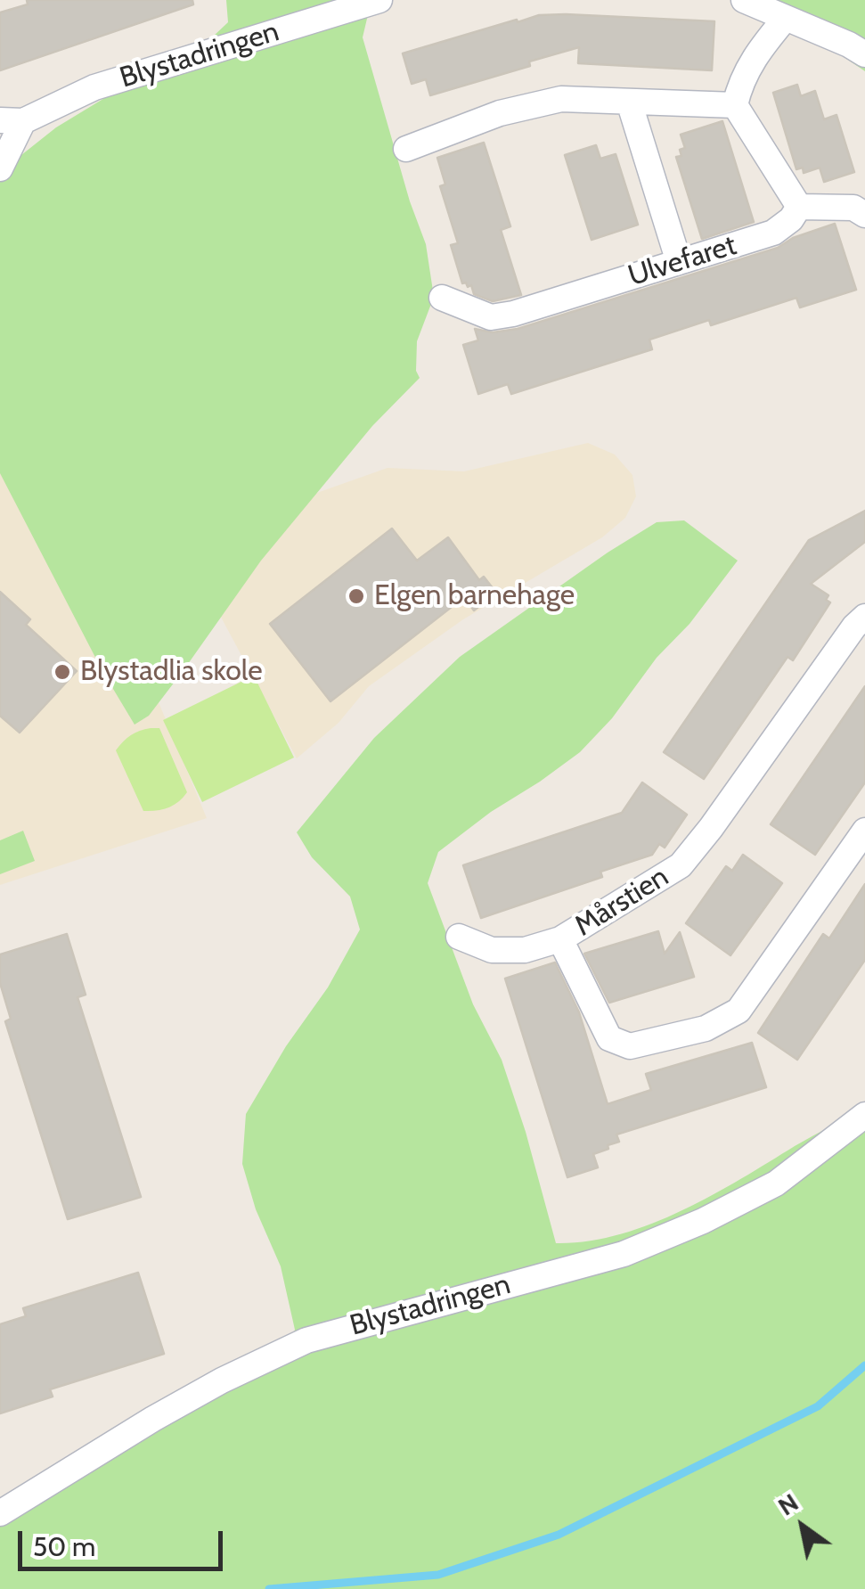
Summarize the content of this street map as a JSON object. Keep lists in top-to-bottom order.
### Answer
{
  "streets": {
    "street": ["Blystadringen", "Ulvefaret", "Mårstien"]
  },
  "places": ["Elgen barnehage", "Blystadlia skole"],
  "scale_bar": "50 m",
  "north": "top left"
}
